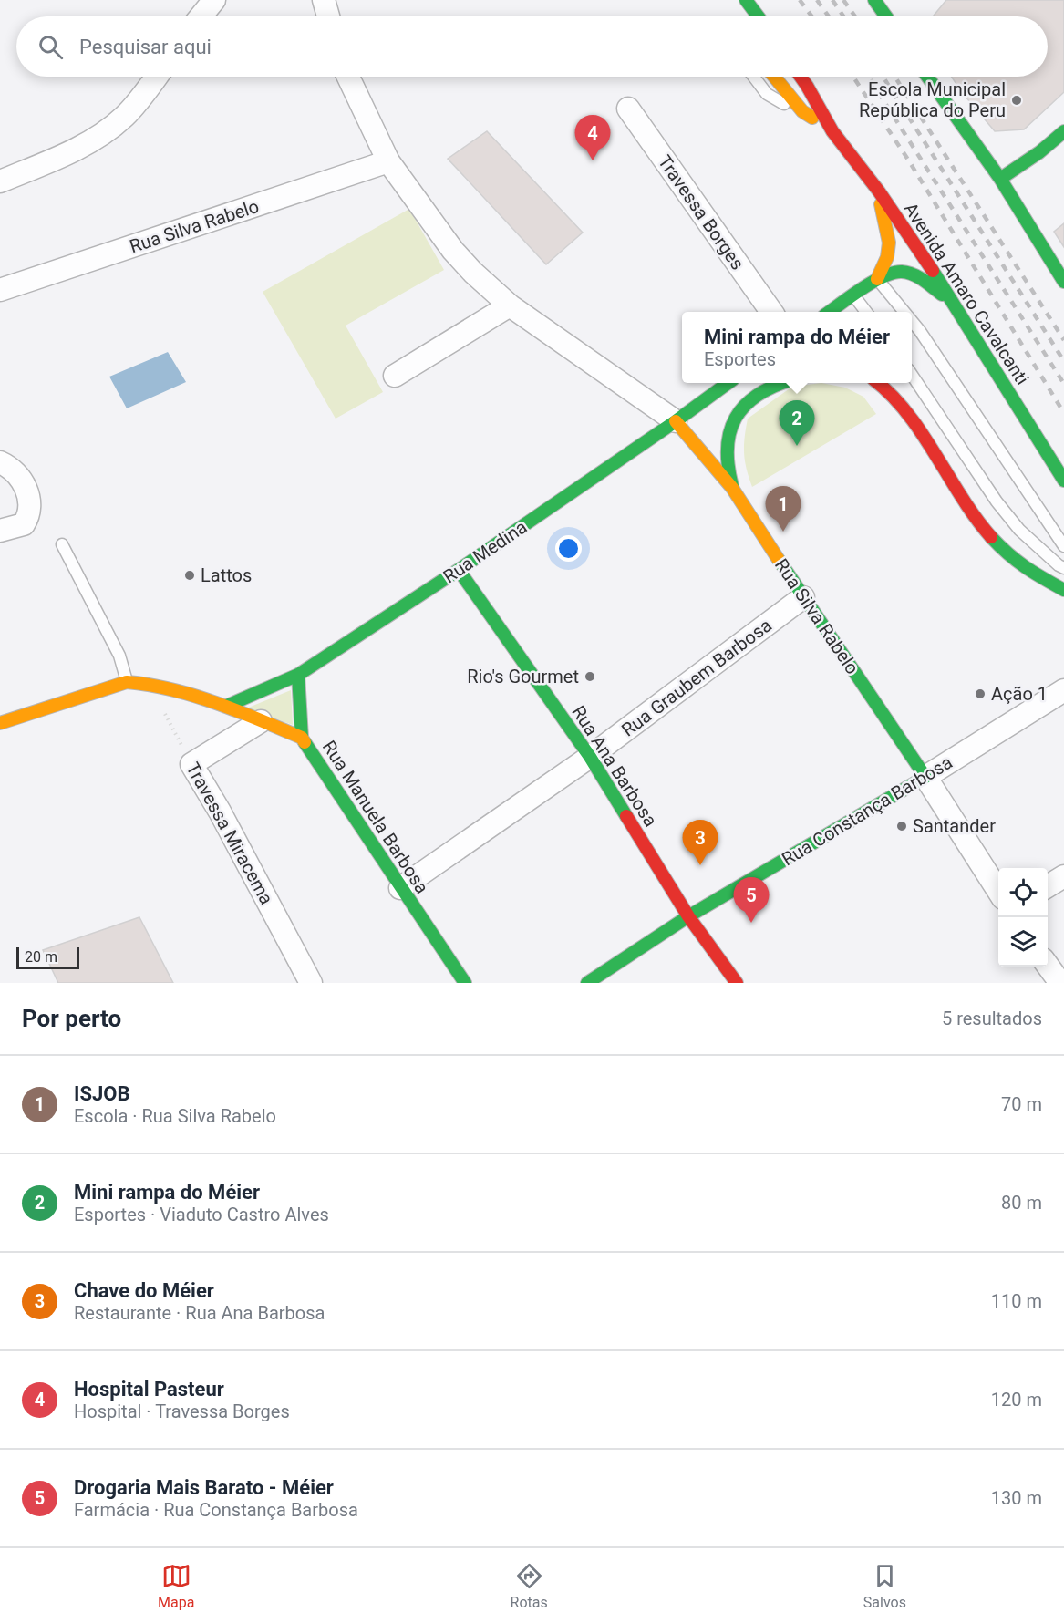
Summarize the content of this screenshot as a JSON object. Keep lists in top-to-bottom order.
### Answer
{
  "streets": {
    "street": [
      "Travessa Borges",
      "Rua Silva Rabelo",
      "Avenida Amaro Cavalcanti",
      "Rua Medina",
      "Rua Graubem Barbosa",
      "Rua Ana Barbosa",
      "Rua Constança Barbosa",
      "Rua Manuela Barbosa",
      "Travessa Miracema"
    ]
  },
  "crossings": [
    ["Rua Silva Rabelo", "Rua Medina"],
    ["Rua Silva Rabelo", "Rua Graubem Barbosa"],
    ["Rua Silva Rabelo", "Rua Constança Barbosa"],
    ["Rua Medina", "Rua Ana Barbosa"],
    ["Rua Medina", "Rua Manuela Barbosa"],
    ["Rua Graubem Barbosa", "Rua Ana Barbosa"],
    ["Rua Graubem Barbosa", "Rua Manuela Barbosa"],
    ["Rua Ana Barbosa", "Rua Constança Barbosa"],
    ["Rua Manuela Barbosa", "Travessa Miracema"]
  ],
  "places": [
    "Escola Municipal República do Peru",
    "Lattos",
    "Rio's Gourmet",
    "Ação 1",
    "Santander"
  ],
  "scale_bar": "20 m",
  "page": {
    "search": "Pesquisar aqui",
    "pins": [
      "4",
      "2",
      "1",
      "3",
      "5"
    ],
    "popup": ["Mini rampa do Méier", "Esportes"],
    "scale": "20 m",
    "heading": ["Por perto", "5 resultados"],
    "list": [
      {
        "mark": "1",
        "name": "ISJOB",
        "note": "Escola · Rua Silva Rabelo",
        "value": "70 m"
      },
      {
        "mark": "2",
        "name": "Mini rampa do Méier",
        "note": "Esportes · Viaduto Castro Alves",
        "value": "80 m"
      },
      {
        "mark": "3",
        "name": "Chave do Méier",
        "note": "Restaurante · Rua Ana Barbosa",
        "value": "110 m"
      },
      {
        "mark": "4",
        "name": "Hospital Pasteur",
        "note": "Hospital · Travessa Borges",
        "value": "120 m"
      },
      {
        "mark": "5",
        "name": "Drogaria Mais Barato - Méier",
        "note": "Farmácia · Rua Constança Barbosa",
        "value": "130 m"
      }
    ],
    "nav": ["Mapa", "Rotas", "Salvos"]
  }
}
